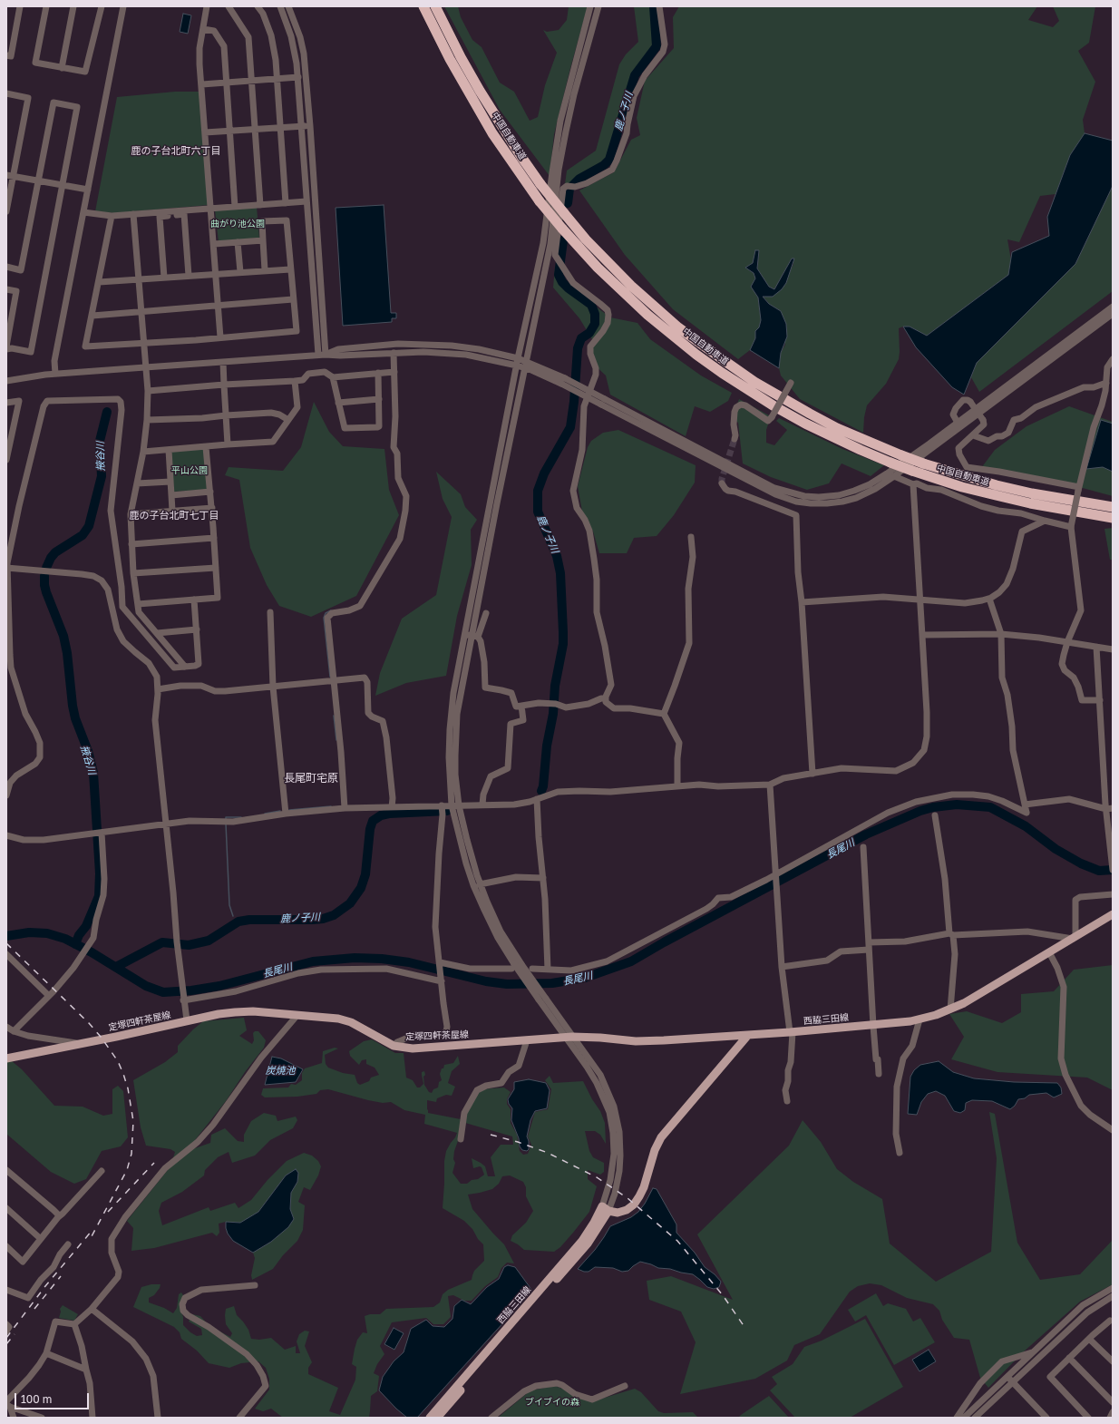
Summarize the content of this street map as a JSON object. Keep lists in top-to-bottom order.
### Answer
{
  "streets": {
    "highway": ["中国自動車道"],
    "main road": ["西脇三田線", "定塚四軒茶屋線"]
  },
  "crossings": [
    ["西脇三田線", "定塚四軒茶屋線"]
  ],
  "districts": ["鹿の子台北町六丁目", "鹿の子台北町七丁目", "長尾町宅原"],
  "water": [
    "鹿ノ子川",
    "掖谷川",
    "長尾川",
    "炭焼池"
  ],
  "parks": ["曲がり池公園", "平山公園", "ブイブイの森"],
  "scale_bar": "100 m"
}
